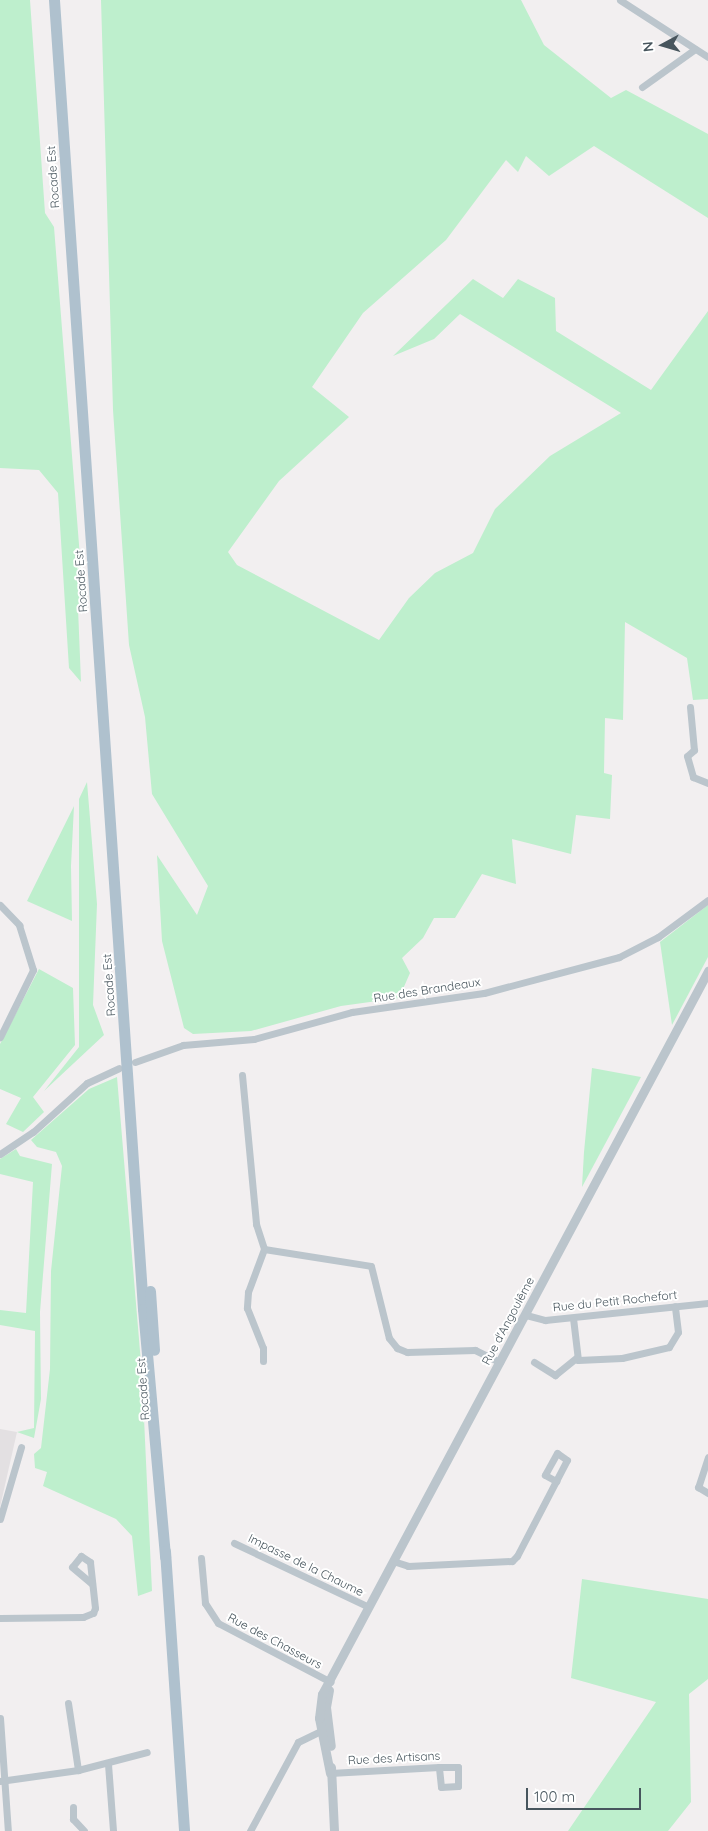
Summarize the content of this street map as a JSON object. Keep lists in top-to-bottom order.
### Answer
{
  "streets": {
    "main road": ["Rocade Est"],
    "street": [
      "Rue des Brandeaux",
      "Rue du Petit Rochefort",
      "Rue d'Angoulême",
      "Impasse de la Chaume",
      "Rue des Chasseurs",
      "Rue des Artisans"
    ]
  },
  "crossings": [
    ["Rue du Petit Rochefort", "Rue d'Angoulême"],
    ["Rue d'Angoulême", "Impasse de la Chaume"],
    ["Rue d'Angoulême", "Rue des Chasseurs"],
    ["Rue d'Angoulême", "Rue des Artisans"]
  ],
  "scale_bar": "100 m",
  "north": "left"
}
